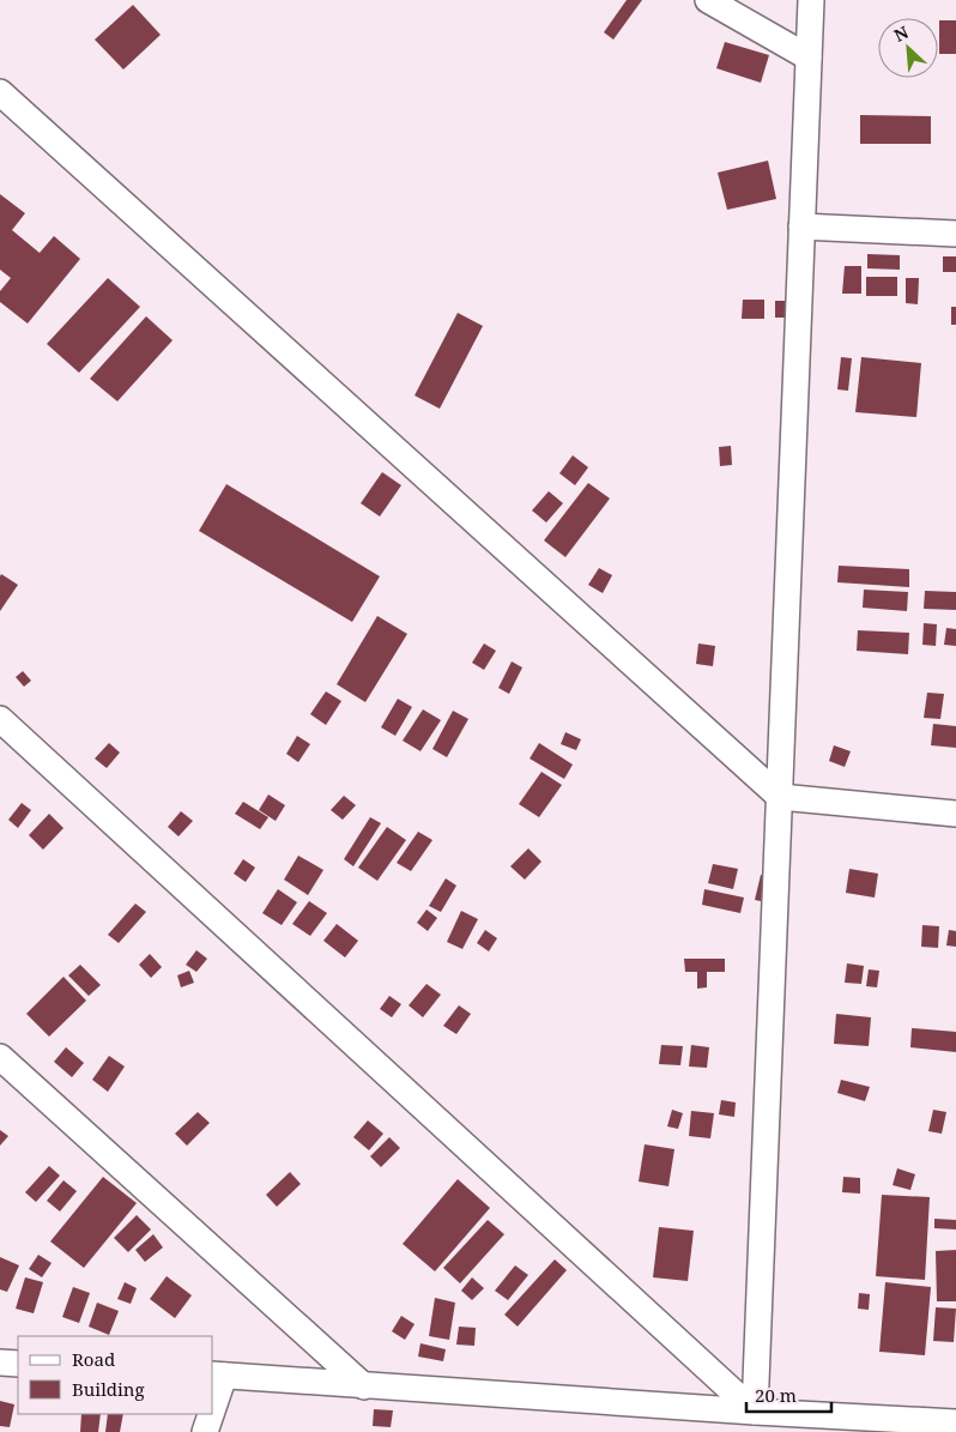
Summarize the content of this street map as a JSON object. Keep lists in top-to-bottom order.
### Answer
{
  "legend": ["Road", "Building"],
  "scale_bar": "20 m",
  "north": "top left"
}
